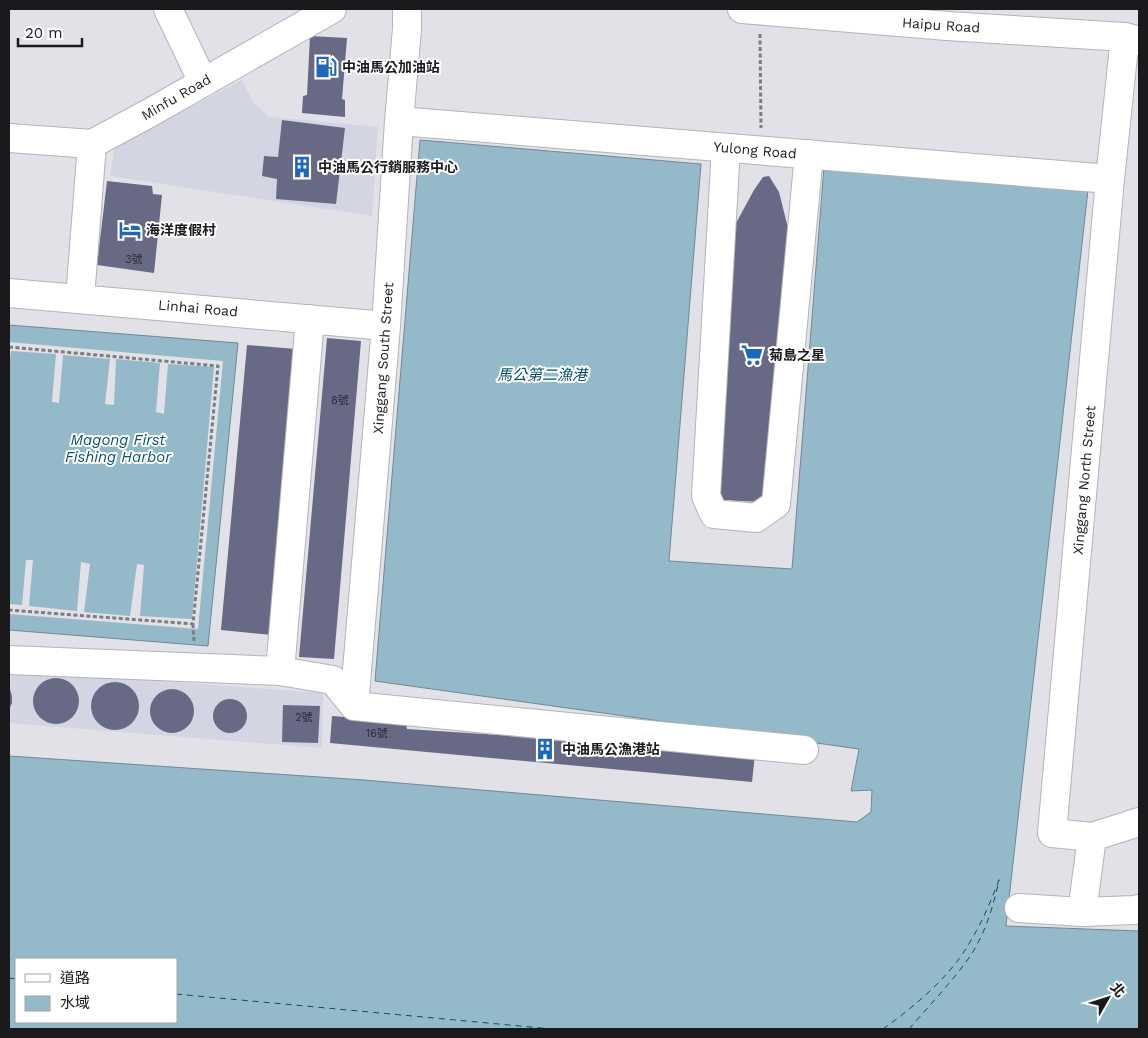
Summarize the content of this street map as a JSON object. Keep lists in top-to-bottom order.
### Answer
{
  "streets": {
    "street": [
      "Haipu Road",
      "Minfu Road",
      "Yulong Road",
      "Linhai Road",
      "Xinggang South Street",
      "Xinggang North Street"
    ]
  },
  "crossings": [
    ["Haipu Road", "Xinggang North Street"],
    ["Yulong Road", "Xinggang South Street"],
    ["Yulong Road", "Xinggang North Street"],
    ["Linhai Road", "Xinggang South Street"]
  ],
  "water": ["馬公第二漁港", "Magong First Fishing Harbor"],
  "places": {
    "fuel station": ["中油馬公加油站"],
    "building": ["中油馬公行銷服務中心", "中油馬公漁港站"],
    "hotel": ["海洋度假村"],
    "supermarket": ["菊島之星"]
  },
  "house_numbers": [
    "3號",
    "8號",
    "2號",
    "16號"
  ],
  "legend": ["道路", "水域"],
  "scale_bar": "20 m",
  "north": "top right"
}
